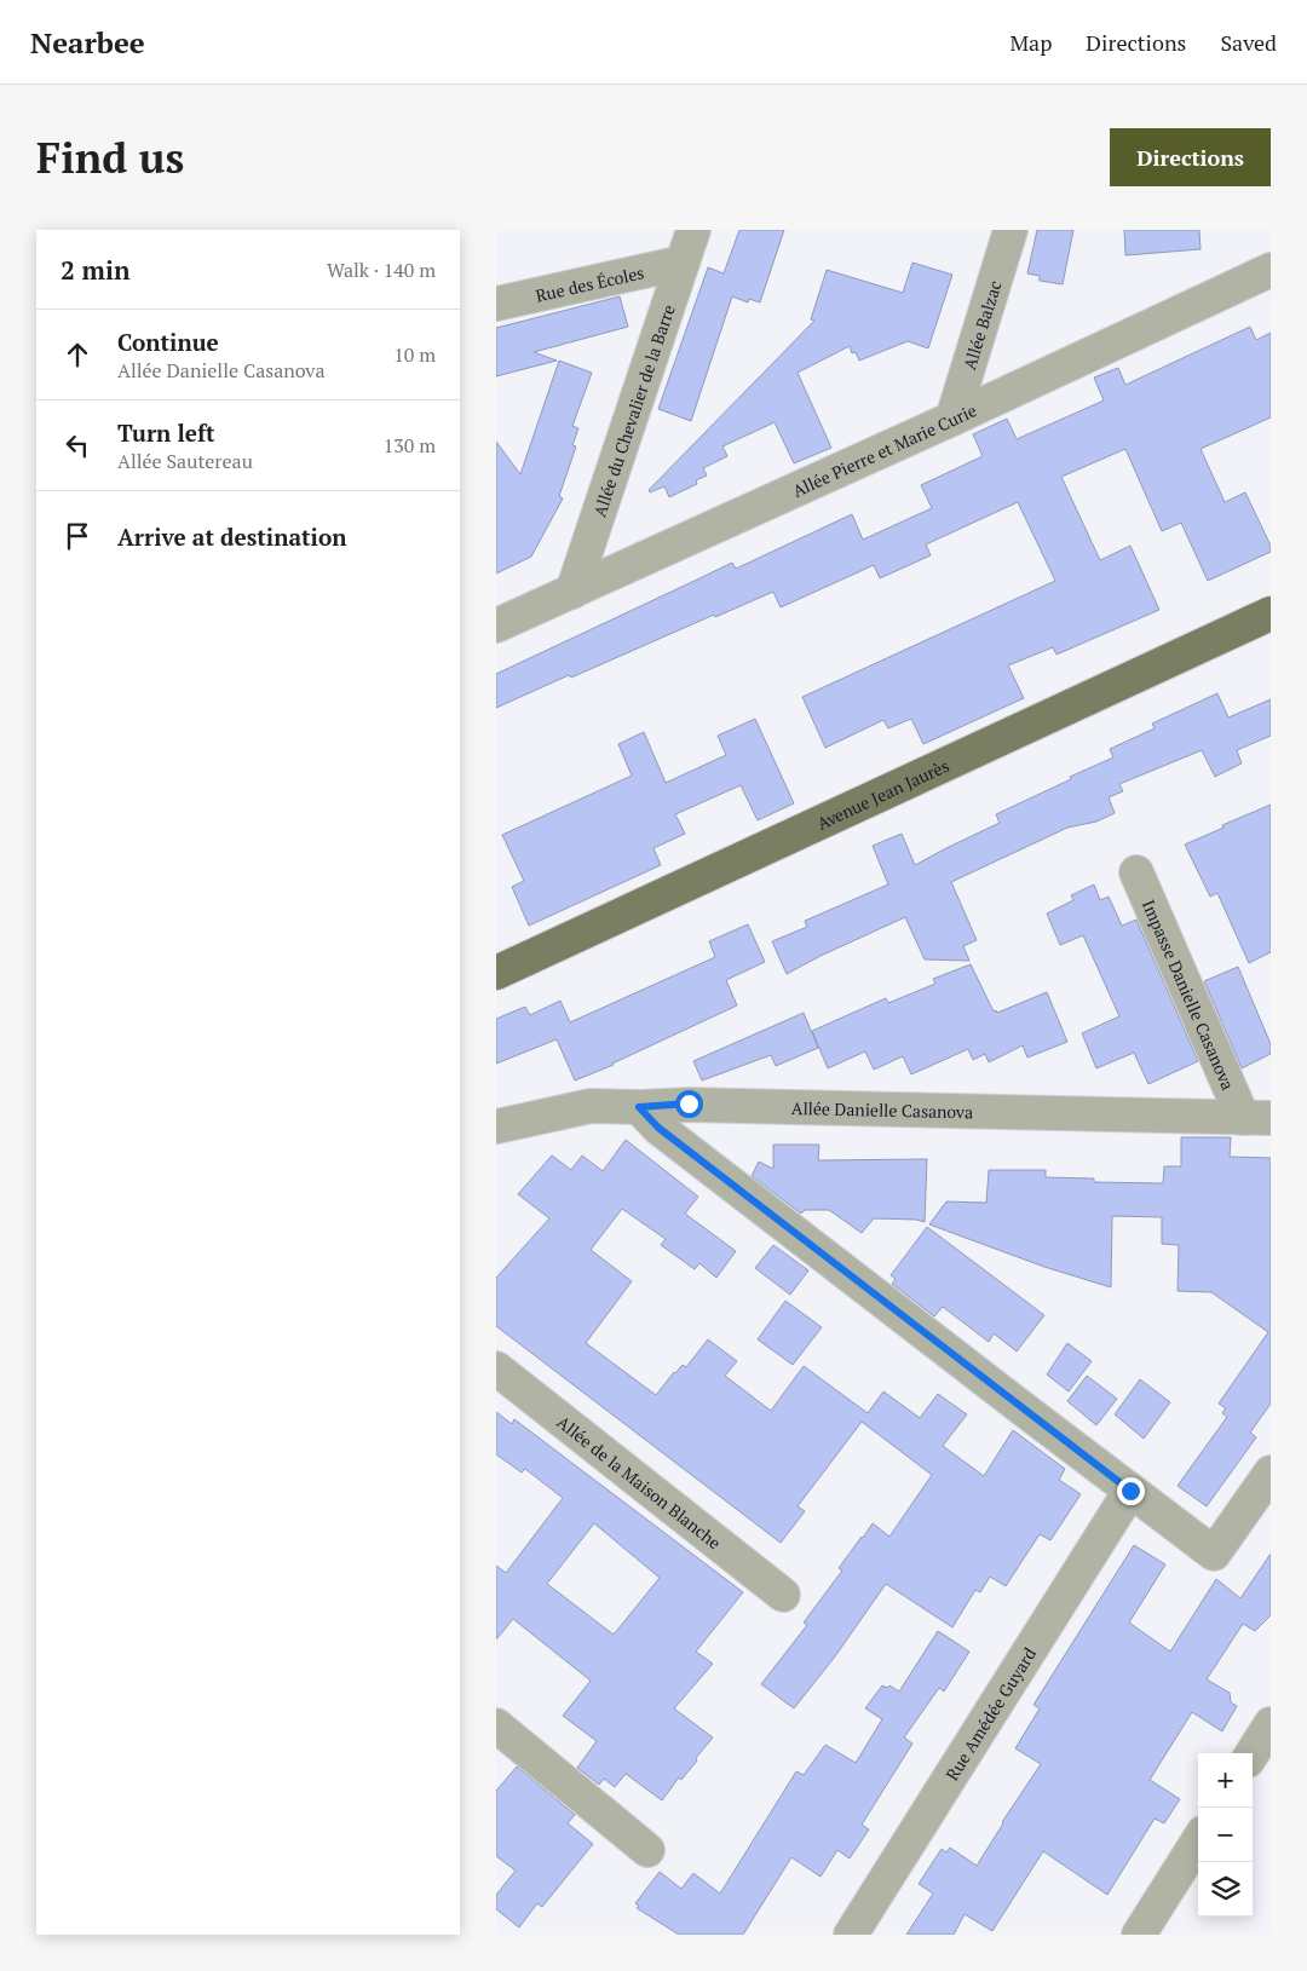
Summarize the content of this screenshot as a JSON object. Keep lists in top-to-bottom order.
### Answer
{
  "streets": {
    "main road": ["Avenue Jean Jaurès"],
    "street": [
      "Rue des Écoles",
      "Allée Balzac",
      "Allée du Chevalier de la Barre",
      "Allée Pierre et Marie Curie",
      "Impasse Danielle Casanova",
      "Allée Danielle Casanova",
      "Allée de la Maison Blanche",
      "Rue Amédée Guyard"
    ]
  },
  "crossings": [
    ["Rue des Écoles", "Allée du Chevalier de la Barre"],
    ["Allée Balzac", "Allée Pierre et Marie Curie"],
    ["Allée du Chevalier de la Barre", "Allée Pierre et Marie Curie"],
    ["Impasse Danielle Casanova", "Allée Danielle Casanova"]
  ],
  "page": {
    "header": "Nearbee",
    "nav": ["Map", "Directions", "Saved"],
    "buttons": "Directions",
    "title": "Find us",
    "heading": ["2 min", "Walk · 140 m"],
    "list": [
      ["Continue", "Allée Danielle Casanova", "10 m"],
      ["Turn left", "Allée Sautereau", "130 m"],
      "Arrive at destination"
    ],
    "map_buttons": ["+", "−"]
  }
}
